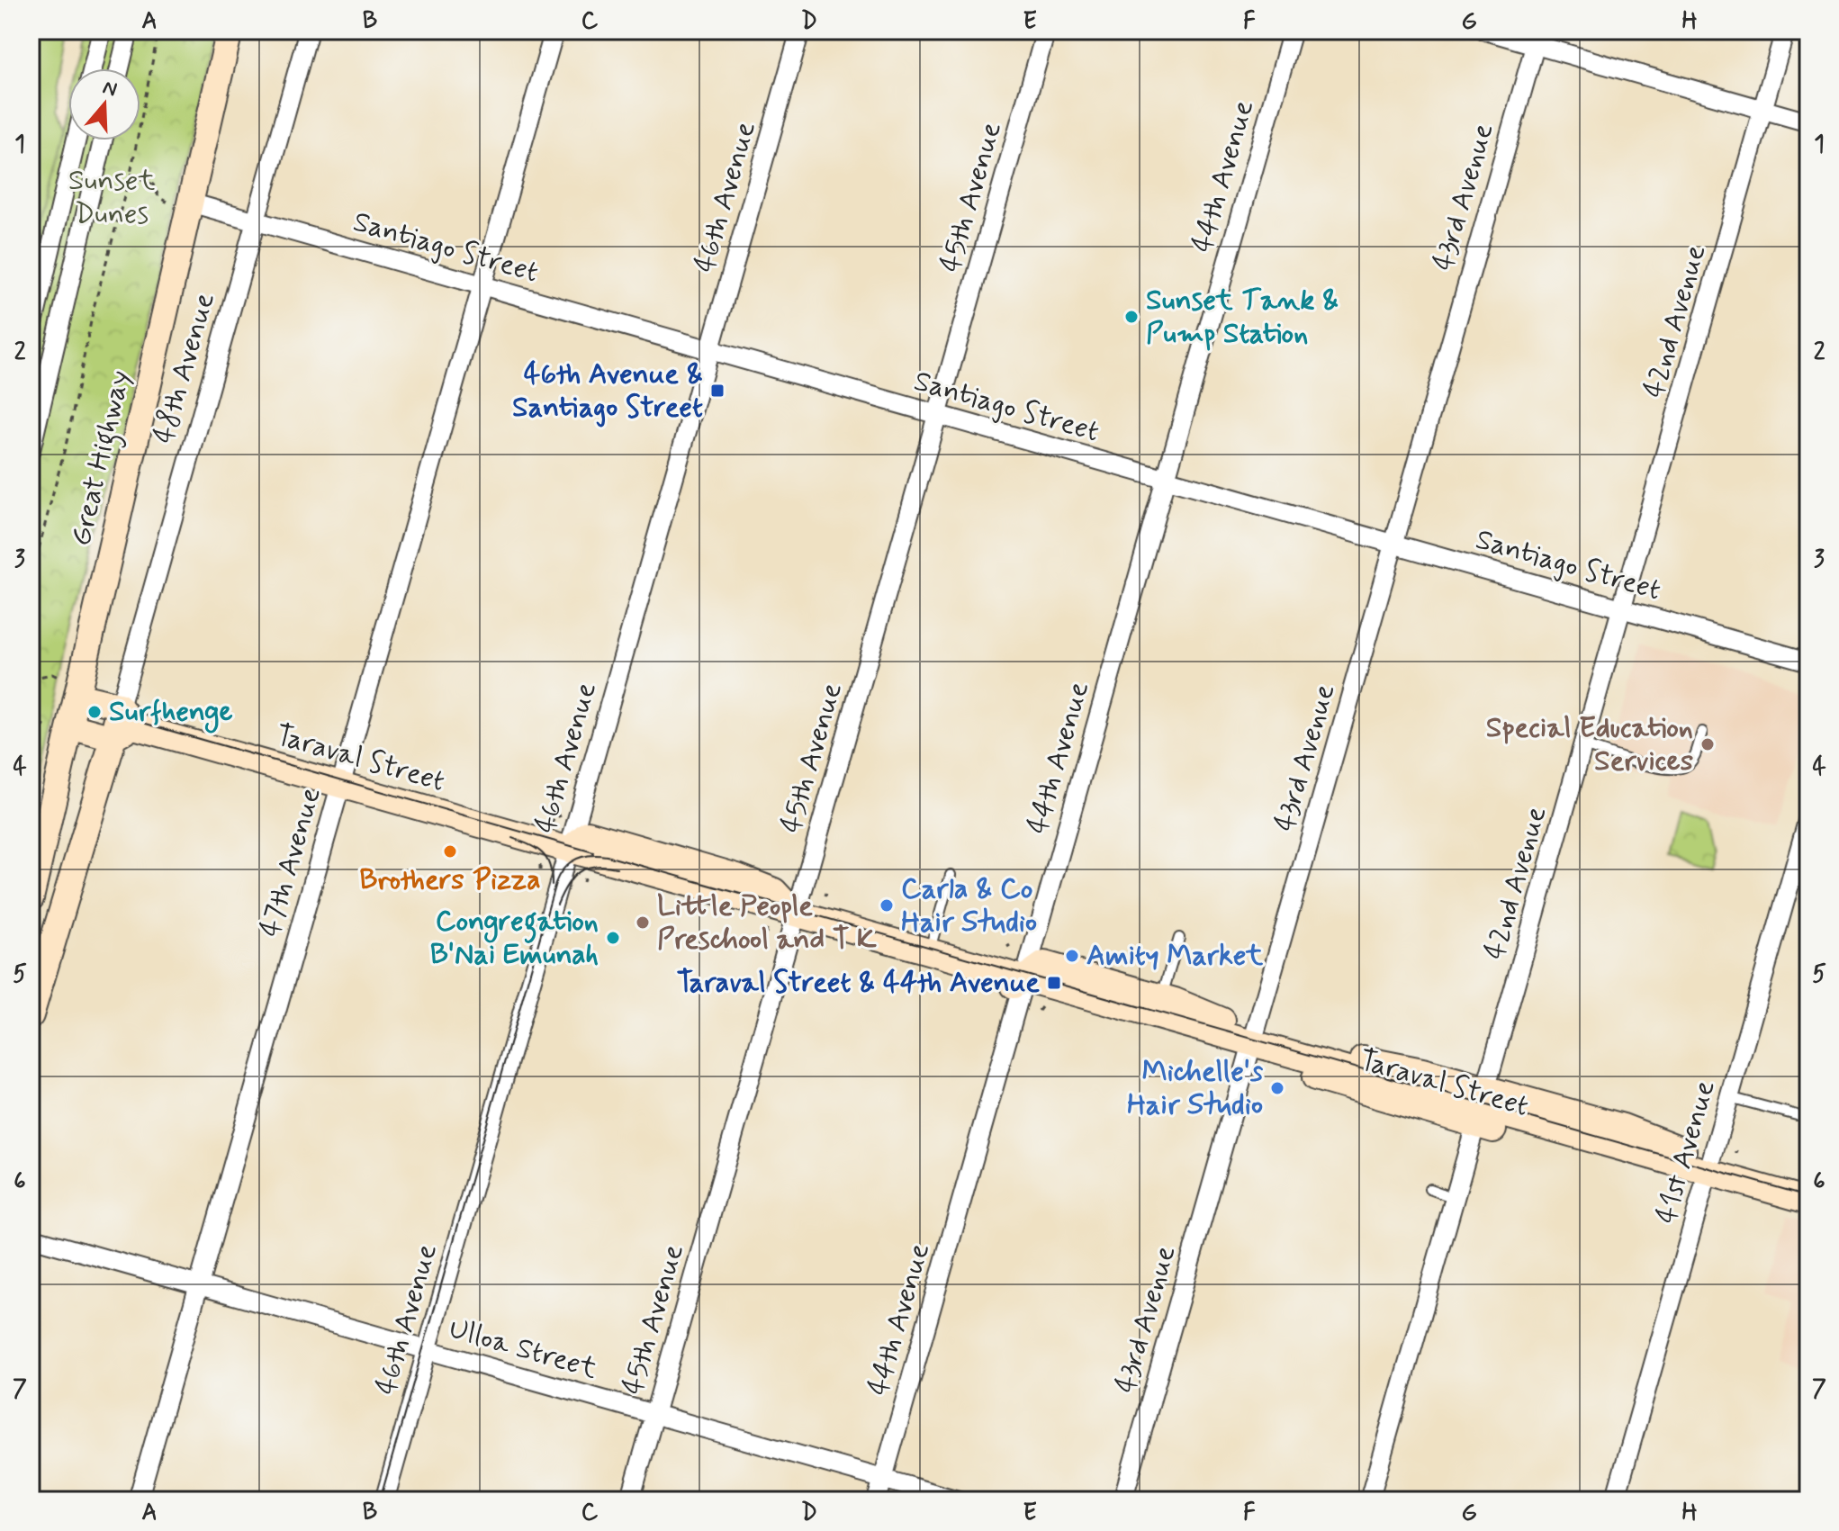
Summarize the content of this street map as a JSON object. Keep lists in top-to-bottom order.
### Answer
{
  "streets": {
    "street": [
      "44th Avenue",
      "46th Avenue",
      "45th Avenue",
      "43rd Avenue",
      "Santiago Street",
      "42nd Avenue",
      "48th Avenue",
      "Great Highway",
      "Taraval Street",
      "47th Avenue",
      "41st Avenue",
      "Ulloa Street"
    ]
  },
  "crossings": [
    ["44th Avenue", "Santiago Street"],
    ["44th Avenue", "Taraval Street"],
    ["44th Avenue", "Ulloa Street"],
    ["46th Avenue", "Santiago Street"],
    ["46th Avenue", "Taraval Street"],
    ["46th Avenue", "Ulloa Street"],
    ["45th Avenue", "Santiago Street"],
    ["45th Avenue", "Taraval Street"],
    ["45th Avenue", "Ulloa Street"],
    ["43rd Avenue", "Santiago Street"],
    ["43rd Avenue", "Taraval Street"],
    ["Santiago Street", "42nd Avenue"],
    ["Santiago Street", "48th Avenue"],
    ["Santiago Street", "Great Highway"],
    ["Santiago Street", "47th Avenue"],
    ["42nd Avenue", "Taraval Street"],
    ["48th Avenue", "Taraval Street"],
    ["Great Highway", "Taraval Street"],
    ["Taraval Street", "47th Avenue"],
    ["Taraval Street", "41st Avenue"],
    ["47th Avenue", "Ulloa Street"]
  ],
  "parks": ["Sunset Dunes"],
  "places": {
    "other": [
      "Sunset Tank & Pump Station",
      "Surfhenge",
      "Special Education Services",
      "Brothers Pizza",
      "Carla & Co Hair Studio",
      "Little People Preschool and T K",
      "Congregation B'Nai Emunah",
      "Amity Market",
      "Michelle's Hair Studio"
    ],
    "transit": ["46th Avenue & Santiago Street", "Taraval Street & 44th Avenue"]
  },
  "north": "top",
  "grid": {
    "columns": [
      "A",
      "B",
      "C",
      "D",
      "E",
      "F",
      "G",
      "H"
    ],
    "rows": [
      "1",
      "2",
      "3",
      "4",
      "5",
      "6",
      "7"
    ]
  }
}
